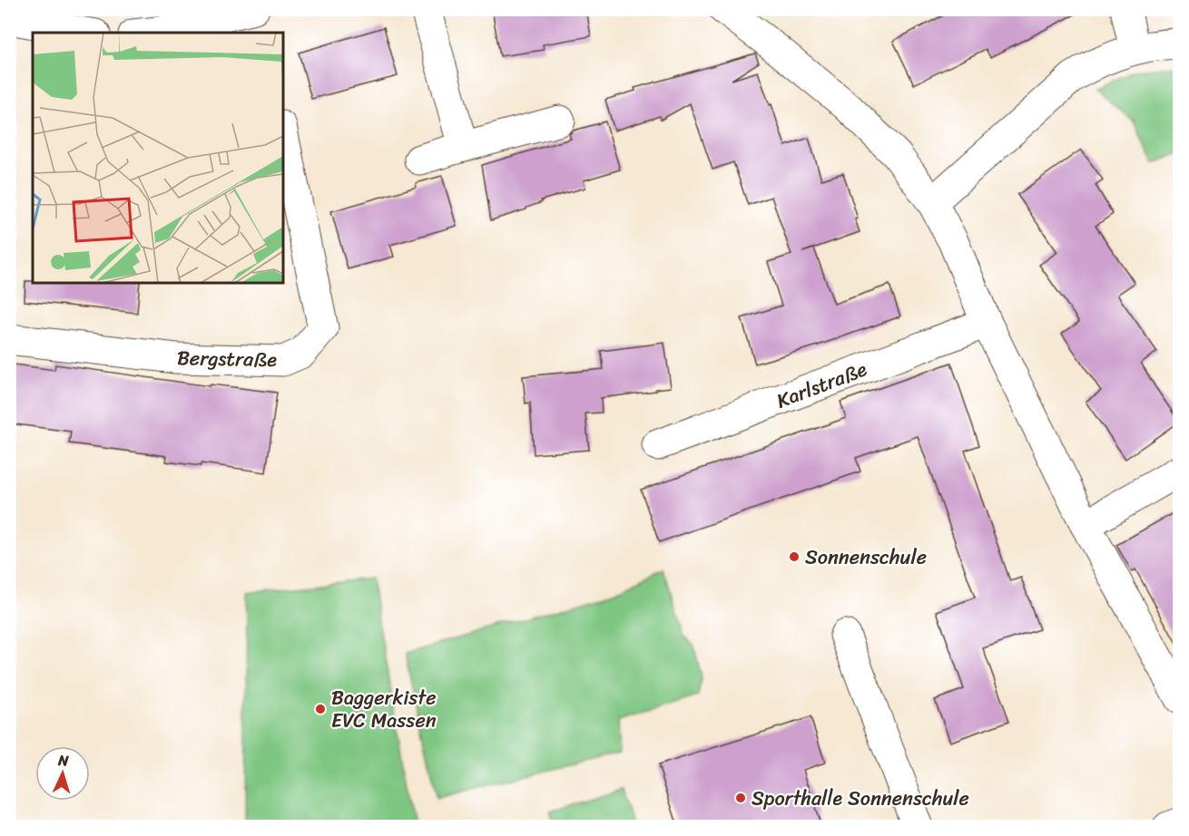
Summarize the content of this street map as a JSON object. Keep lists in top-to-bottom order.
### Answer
{
  "streets": {
    "street": ["Bergstraße", "Karlstraße"]
  },
  "places": ["Sonnenschule", "Baggerkiste EVC Massen", "Sporthalle Sonnenschule"],
  "north": "top"
}
